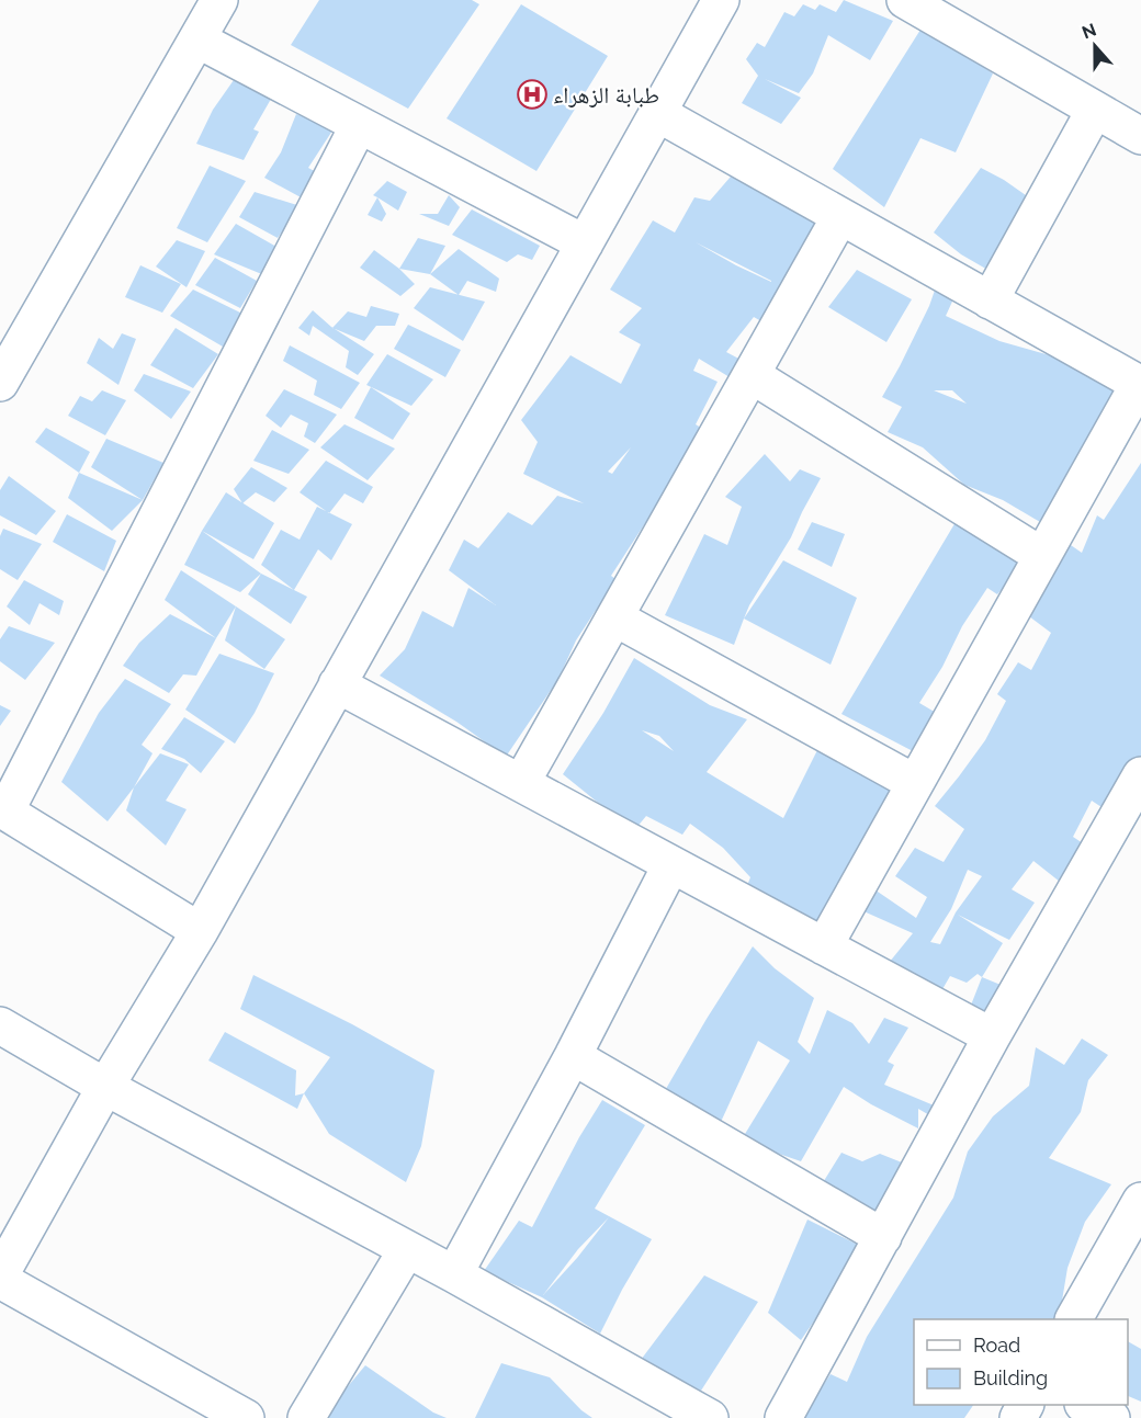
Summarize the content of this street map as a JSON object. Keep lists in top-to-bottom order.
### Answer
{
  "places": {
    "hospital": ["طبابة الزهراء"]
  },
  "legend": ["Road", "Building"],
  "north": "top"
}
